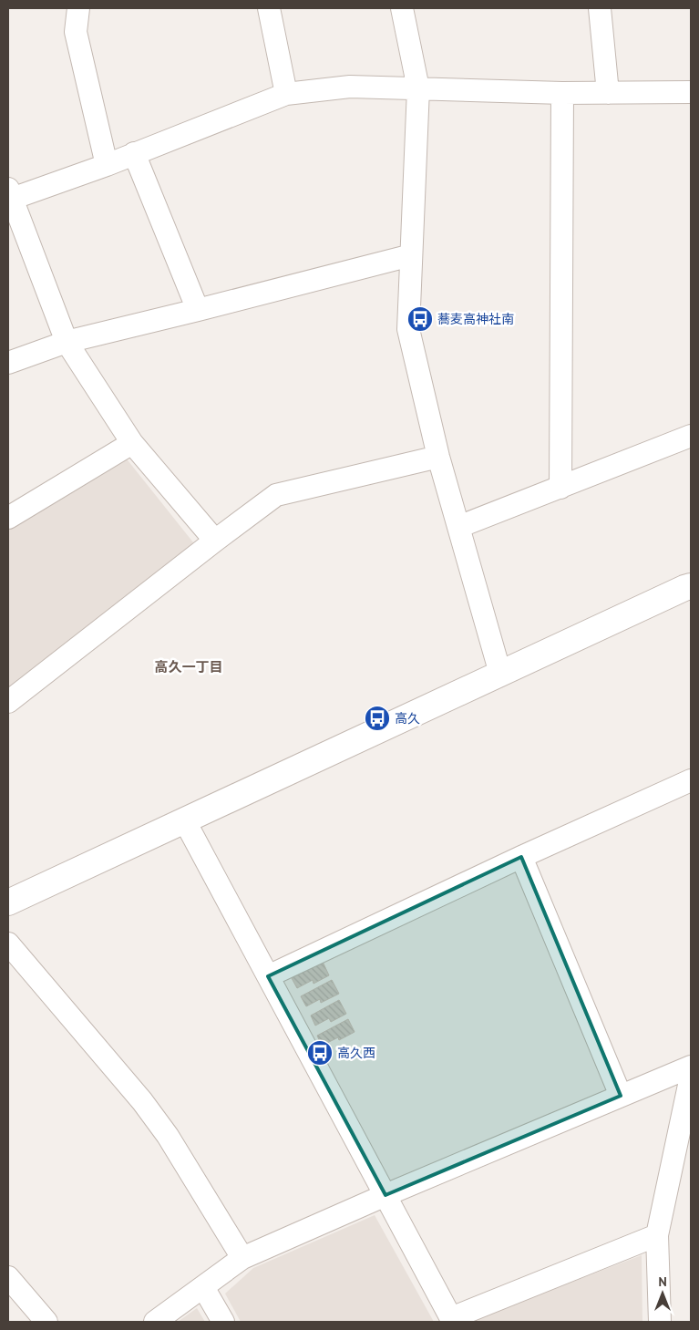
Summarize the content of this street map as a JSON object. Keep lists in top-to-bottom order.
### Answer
{
  "districts": ["高久一丁目"],
  "places": {
    "bus stop": ["蕎麦高神社南", "高久", "高久西"]
  },
  "north": "top"
}
